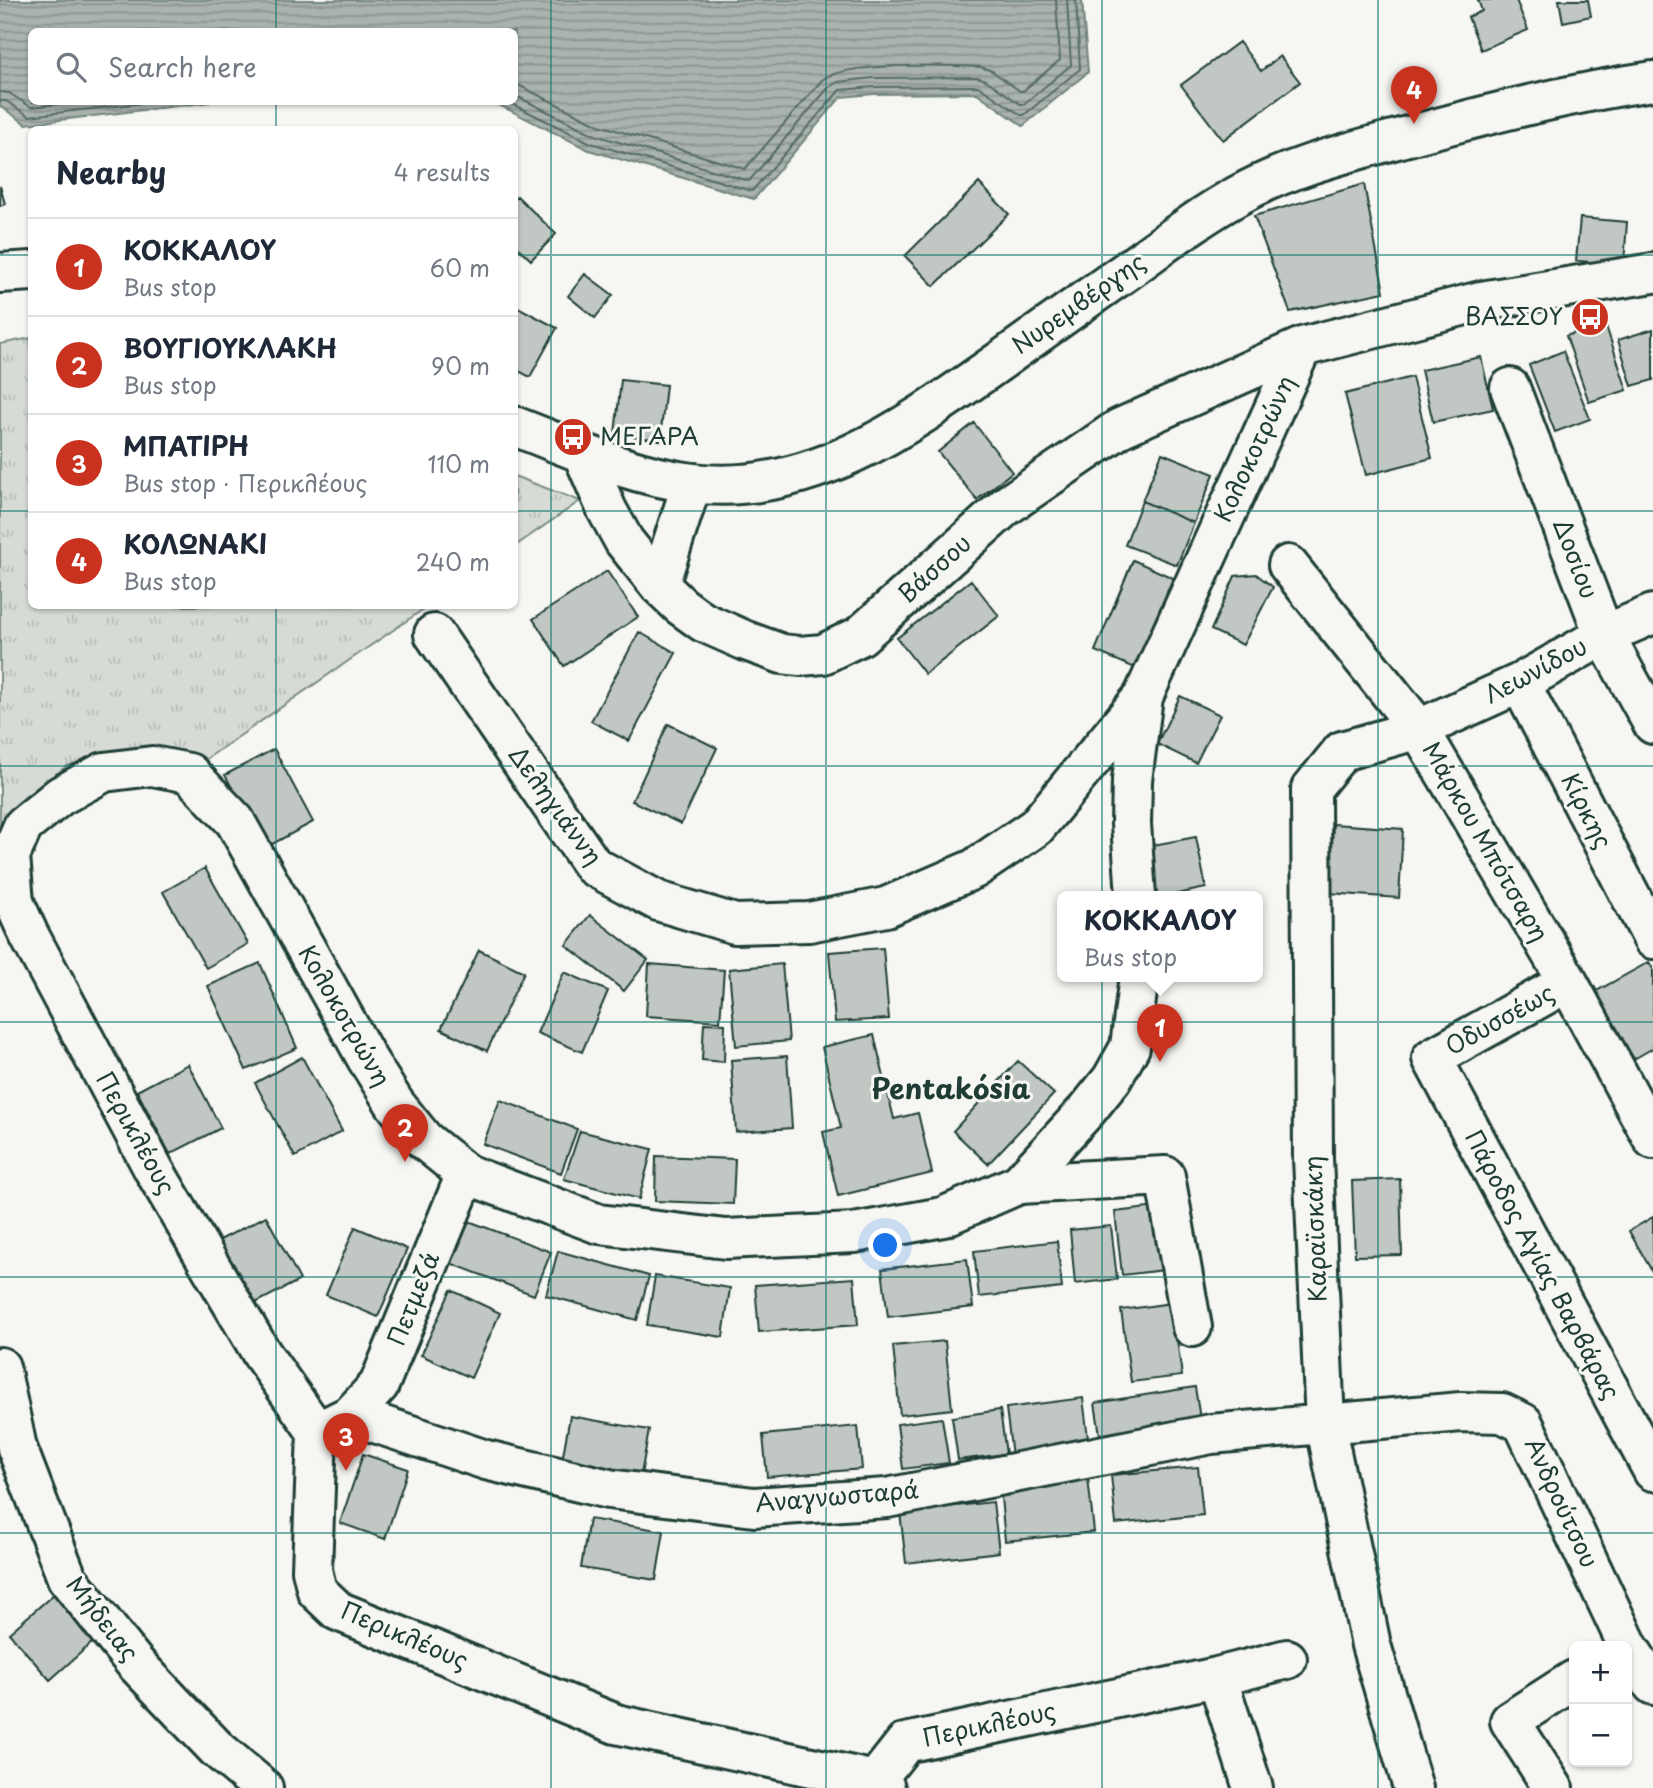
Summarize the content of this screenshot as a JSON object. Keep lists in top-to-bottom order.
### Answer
{
  "streets": {
    "street": [
      "Νυρεμβέργης",
      "Κολοκοτρώνη",
      "Δοσίου",
      "Βάσσου",
      "Λεωνίδου",
      "Δεληγιάννη",
      "Κίρκης",
      "Μάρκου Μπότσαρη",
      "Οδυσσέως",
      "Περικλέους",
      "Καραϊσκάκη",
      "Πάροδος Αγίας Βαρβάρας",
      "Πετμεζά",
      "Αναγνωσταρά",
      "Ανδρούτσου",
      "Μήδειας"
    ]
  },
  "crossings": [
    ["Νυρεμβέργης", "Βάσσου"],
    ["Κολοκοτρώνη", "Βάσσου"],
    ["Κολοκοτρώνη", "Δεληγιάννη"],
    ["Κολοκοτρώνη", "Περικλέους"],
    ["Κολοκοτρώνη", "Πετμεζά"],
    ["Δοσίου", "Λεωνίδου"],
    ["Λεωνίδου", "Κίρκης"],
    ["Λεωνίδου", "Μάρκου Μπότσαρη"],
    ["Λεωνίδου", "Καραϊσκάκη"],
    ["Μάρκου Μπότσαρη", "Οδυσσέως"],
    ["Μάρκου Μπότσαρη", "Καραϊσκάκη"],
    ["Οδυσσέως", "Πάροδος Αγίας Βαρβάρας"],
    ["Καραϊσκάκη", "Αναγνωσταρά"],
    ["Καραϊσκάκη", "Ανδρούτσου"],
    ["Πετμεζά", "Αναγνωσταρά"],
    ["Αναγνωσταρά", "Ανδρούτσου"]
  ],
  "districts": ["Pentakósia"],
  "places": {
    "bus stop": ["ΒΑΣΣΟΥ", "ΜΕΓΑΡΑ"]
  },
  "page": {
    "search": "Search here",
    "pins": [
      "4",
      "1",
      "2",
      "3"
    ],
    "heading": ["Nearby", "4 results"],
    "list": [
      {
        "mark": "1",
        "name": "ΚΟΚΚΑΛΟΥ",
        "note": "Bus stop",
        "value": "60 m"
      },
      {
        "mark": "2",
        "name": "ΒΟΥΓΙΟΥΚΛΑΚΗ",
        "note": "Bus stop",
        "value": "90 m"
      },
      {
        "mark": "3",
        "name": "ΜΠΑΤΙΡΗ",
        "note": "Bus stop · Περικλέους",
        "value": "110 m"
      },
      {
        "mark": "4",
        "name": "ΚΟΛΩΝΑΚΙ",
        "note": "Bus stop",
        "value": "240 m"
      }
    ],
    "popup": ["ΚΟΚΚΑΛΟΥ", "Bus stop"],
    "map_buttons": ["+", "−"]
  }
}
